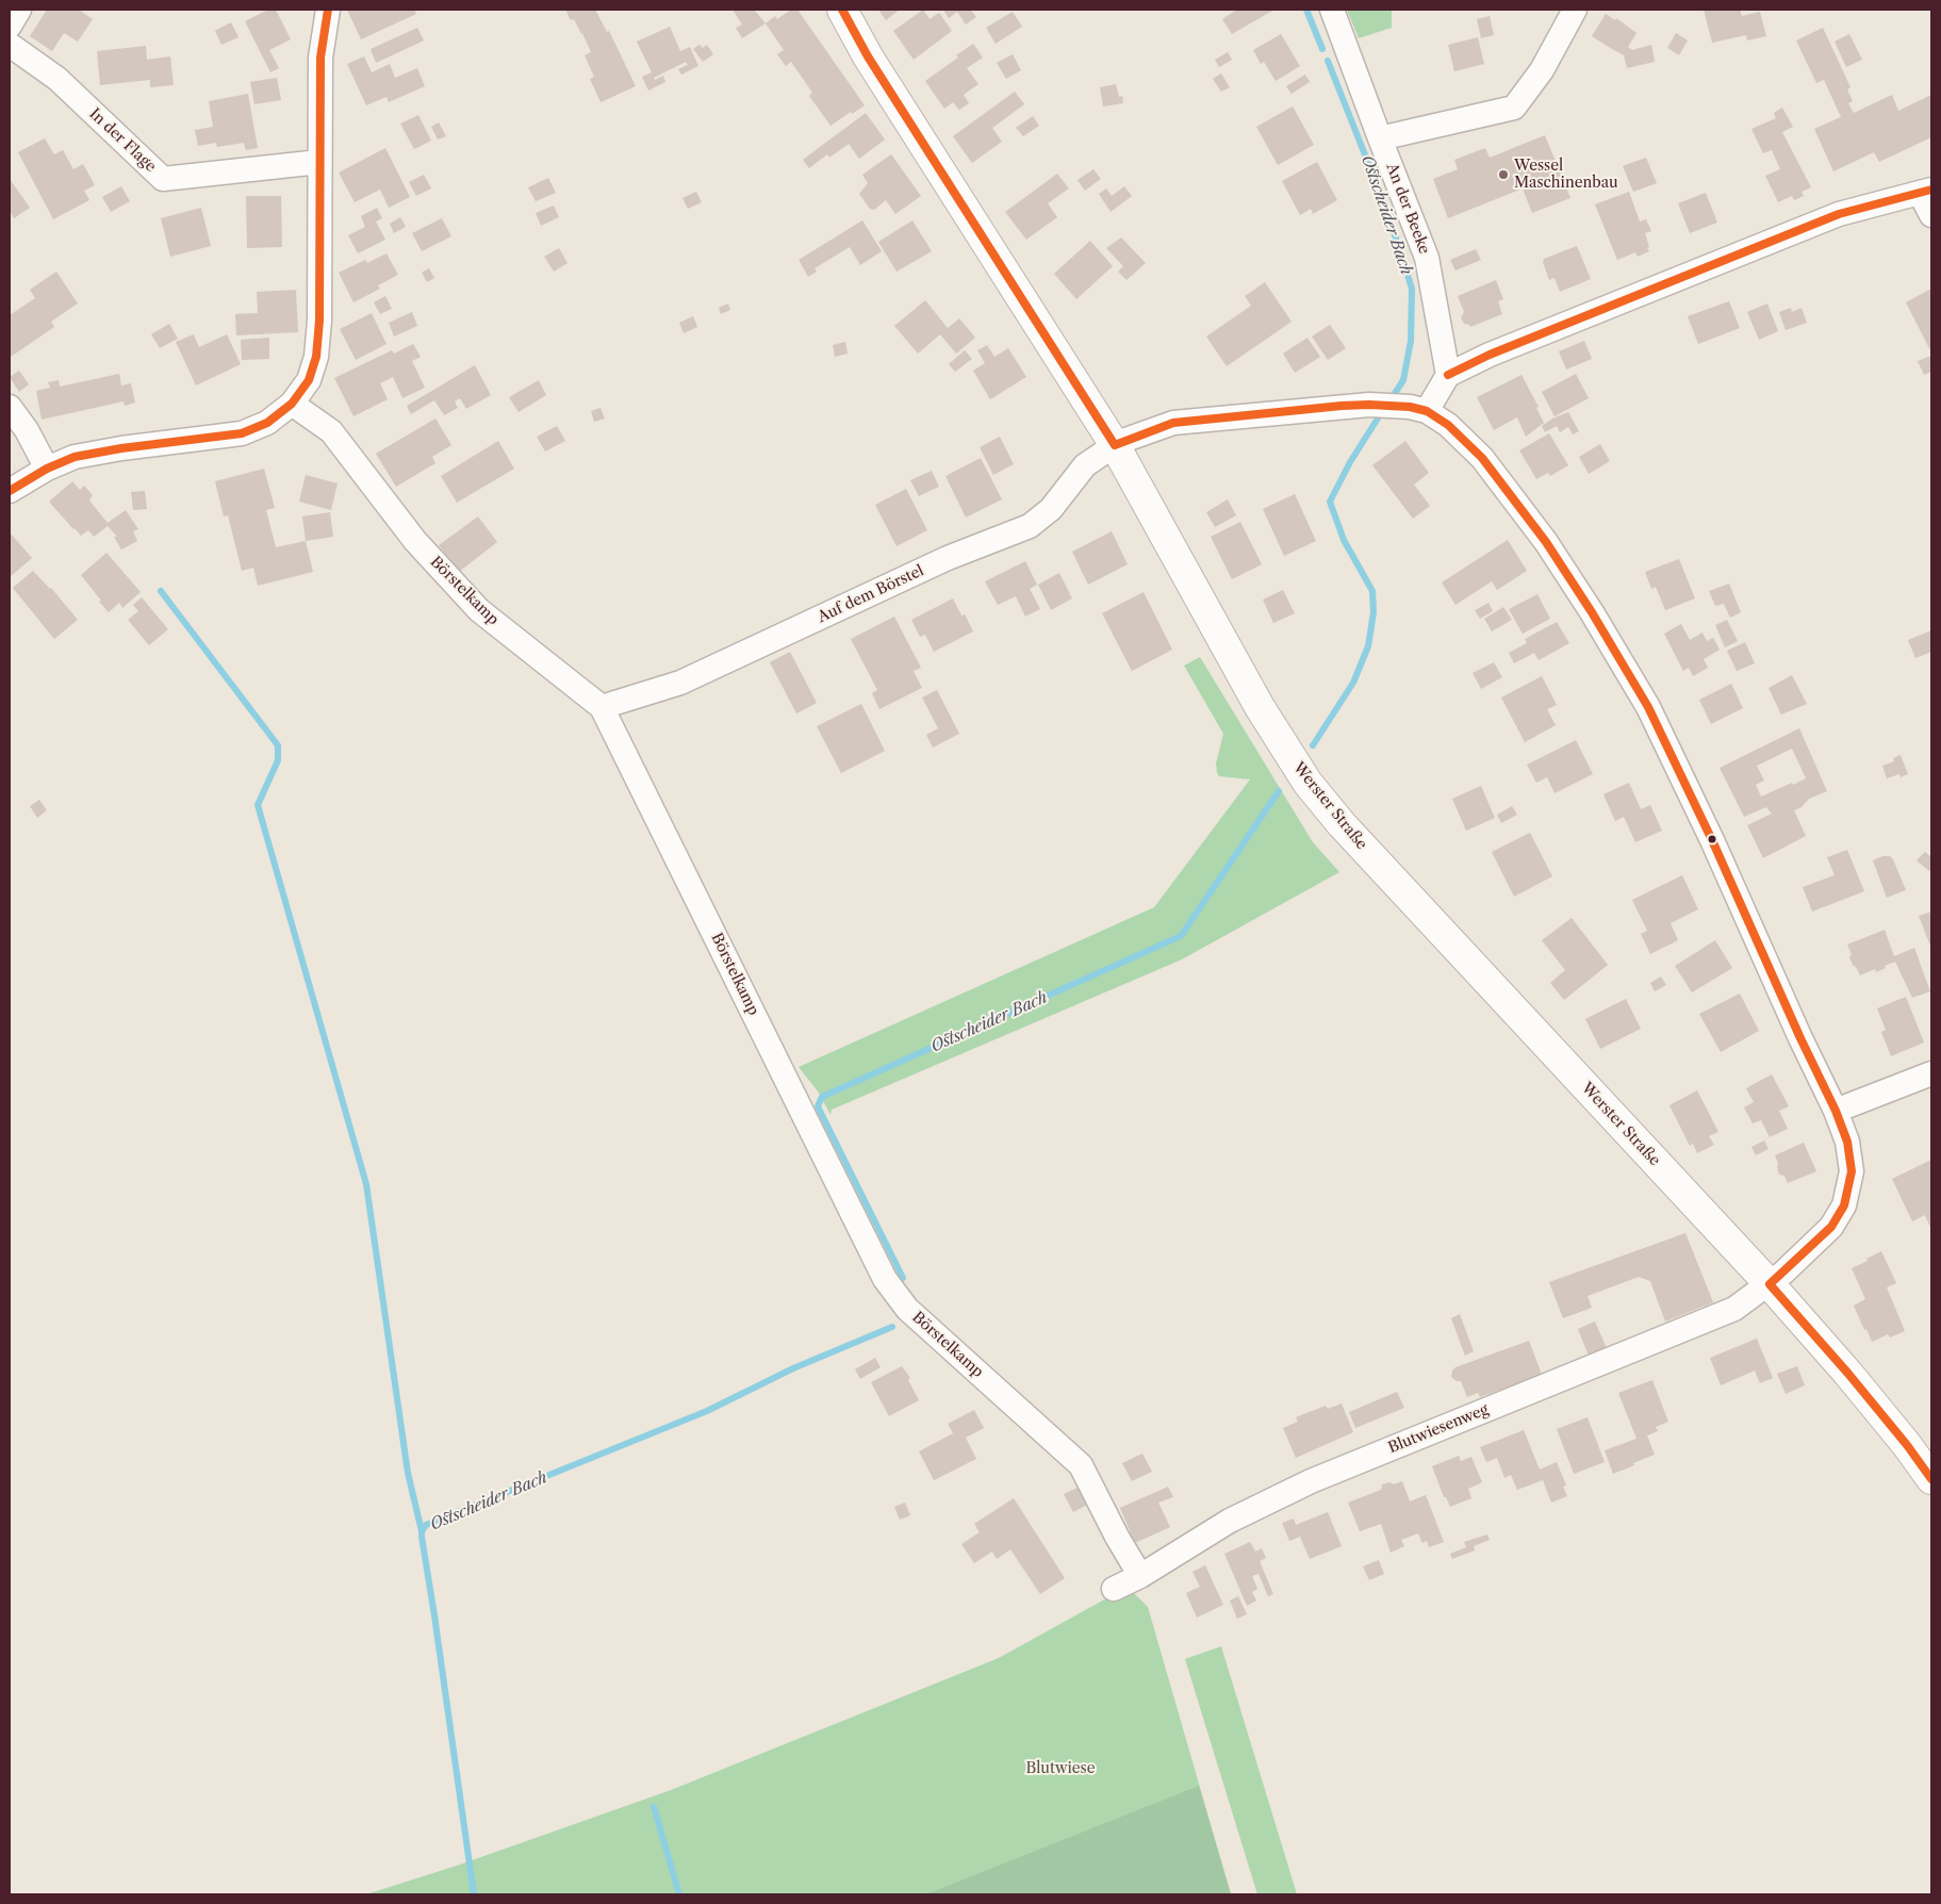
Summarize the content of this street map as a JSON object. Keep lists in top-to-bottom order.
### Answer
{
  "streets": {
    "main road": ["Werster Straße"],
    "street": [
      "In der Flage",
      "An der Beeke",
      "Börstelkamp",
      "Auf dem Börstel",
      "Blutwiesenweg"
    ]
  },
  "crossings": [
    ["Börstelkamp", "Auf dem Börstel"],
    ["Börstelkamp", "Blutwiesenweg"],
    ["Auf dem Börstel", "Werster Straße"],
    ["Auf dem Börstel", "Blutwiesenweg"],
    ["Werster Straße", "Blutwiesenweg"]
  ],
  "water": ["Ostscheider Bach"],
  "parks": ["Blutwiese"],
  "places": ["Wessel Maschinenbau"]
}
